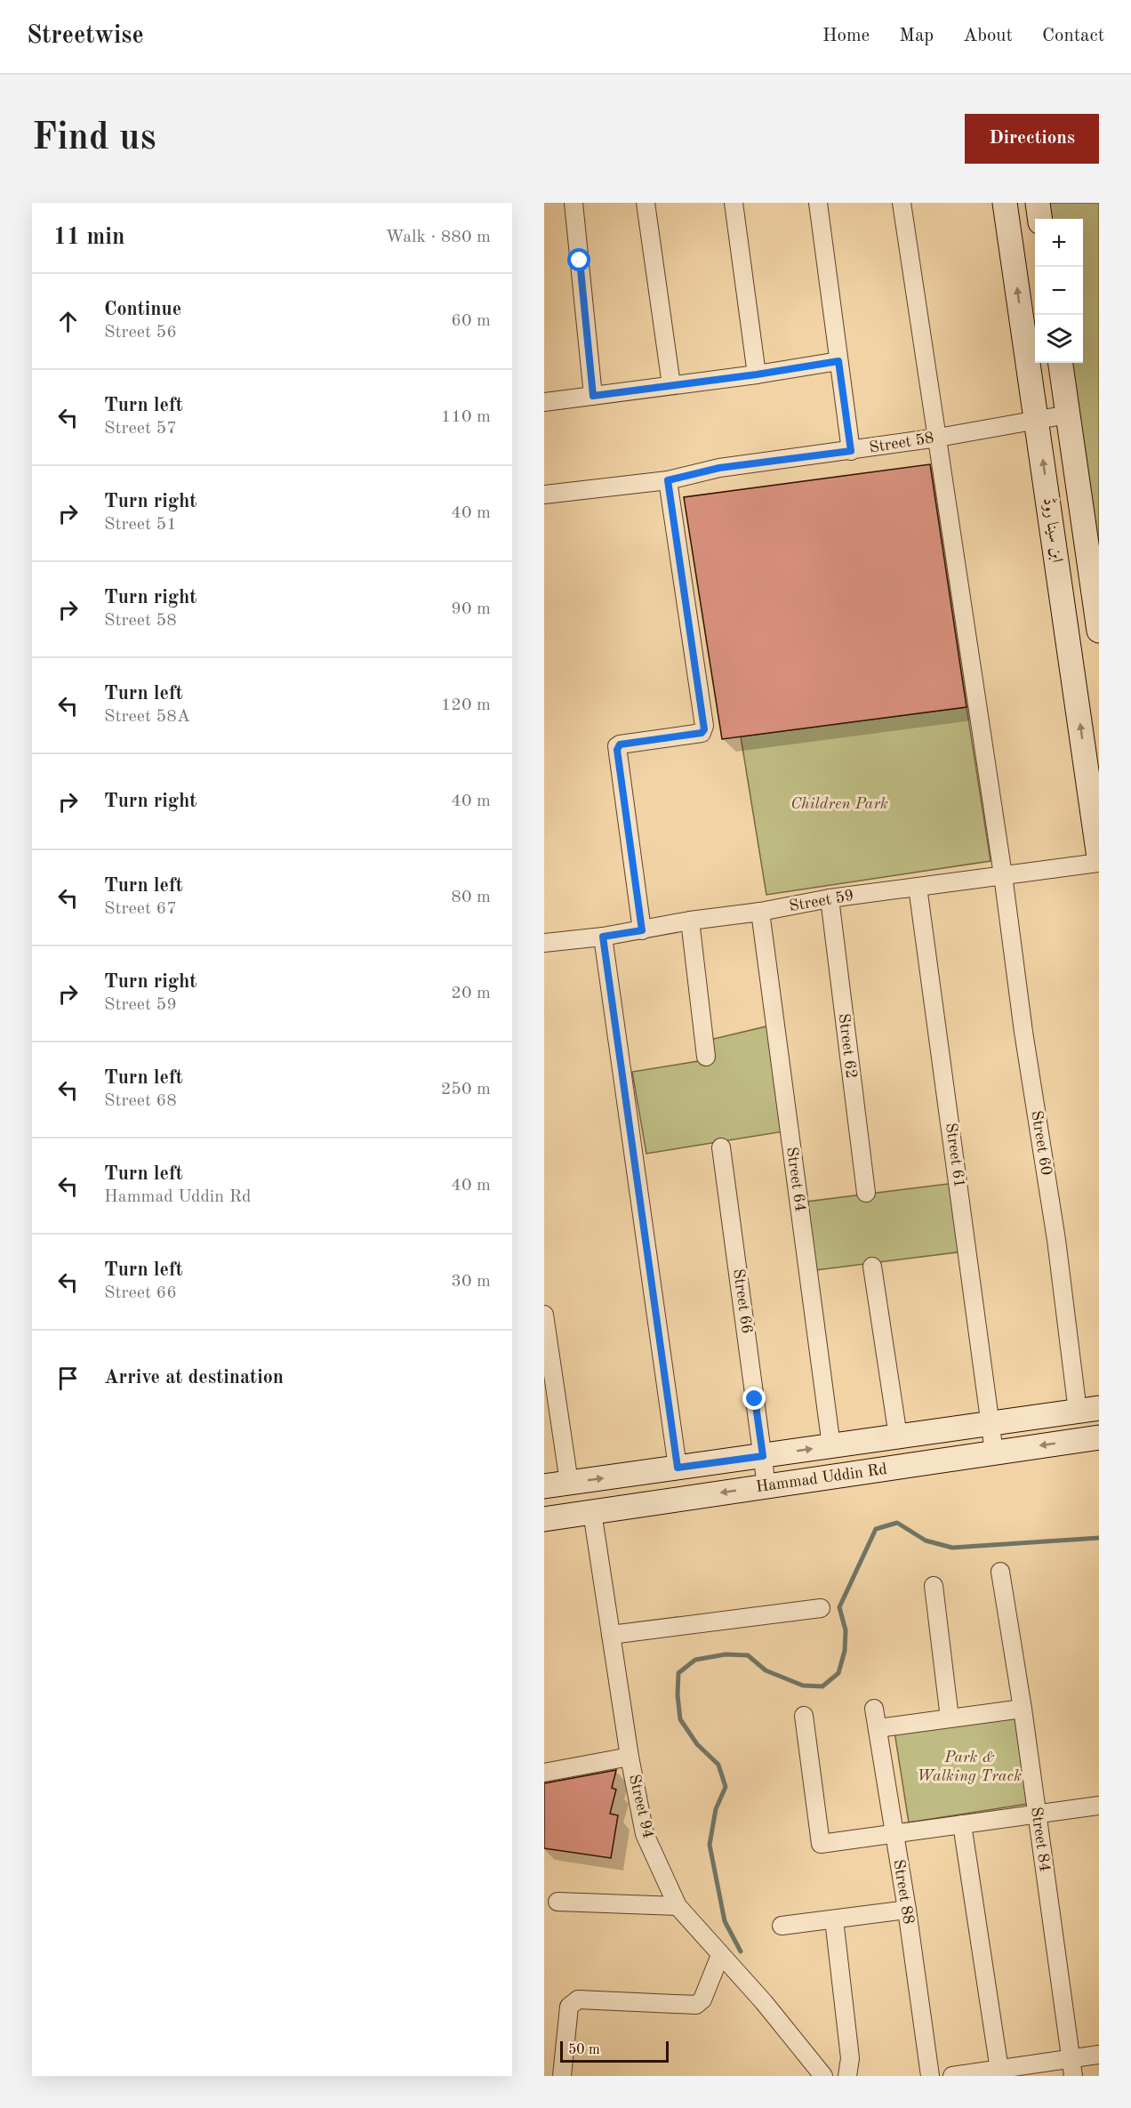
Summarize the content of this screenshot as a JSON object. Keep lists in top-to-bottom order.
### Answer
{
  "streets": {
    "street": [
      "Street 58",
      "ابن سینا روڈ",
      "Street 59",
      "Street 62",
      "Street 60",
      "Street 61",
      "Street 64",
      "Street 66",
      "Hammad Uddin Rd",
      "Street 94",
      "Street 84",
      "Street 88"
    ]
  },
  "crossings": [
    ["Street 58", "ابن سینا روڈ"],
    ["Street 58", "Street 60"],
    ["Street 59", "Street 62"],
    ["Street 59", "Street 60"],
    ["Street 59", "Street 61"],
    ["Street 59", "Street 64"],
    ["Street 60", "Hammad Uddin Rd"],
    ["Street 61", "Hammad Uddin Rd"],
    ["Street 64", "Hammad Uddin Rd"],
    ["Street 66", "Hammad Uddin Rd"],
    ["Hammad Uddin Rd", "Street 94"]
  ],
  "parks": ["Children Park", "Park & Walking Track"],
  "scale_bar": "50 m",
  "page": {
    "header": "Streetwise",
    "nav": [
      "Home",
      "Map",
      "About",
      "Contact"
    ],
    "buttons": "Directions",
    "title": "Find us",
    "heading": ["11 min", "Walk · 880 m"],
    "map_buttons": ["+", "−"],
    "list": [
      ["Continue", "Street 56", "60 m"],
      ["Turn left", "Street 57", "110 m"],
      ["Turn right", "Street 51", "40 m"],
      ["Turn right", "Street 58", "90 m"],
      ["Turn left", "Street 58A", "120 m"],
      ["Turn right", "40 m"],
      ["Turn left", "Street 67", "80 m"],
      ["Turn right", "Street 59", "20 m"],
      ["Turn left", "Street 68", "250 m"],
      ["Turn left", "Hammad Uddin Rd", "40 m"],
      ["Turn left", "Street 66", "30 m"],
      "Arrive at destination"
    ],
    "scale": "50 m"
  }
}
